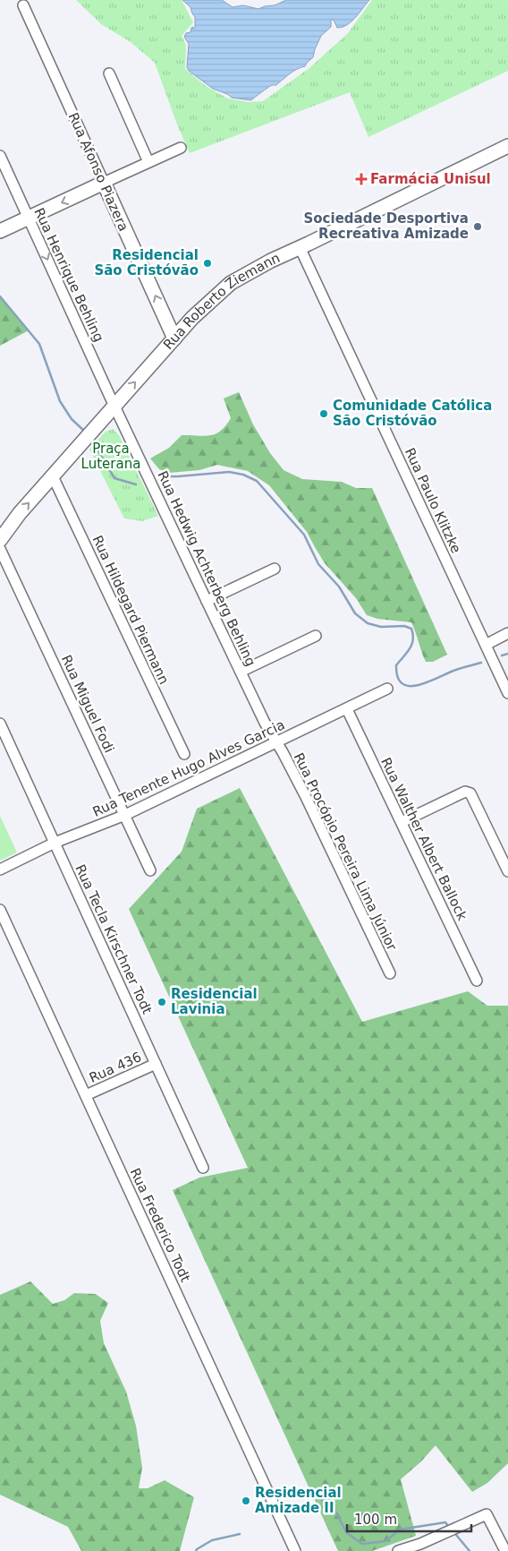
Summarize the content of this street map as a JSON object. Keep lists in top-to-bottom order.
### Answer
{
  "streets": {
    "main road": ["Rua Afonso Piazera", "Rua Roberto Ziemann"],
    "street": [
      "Rua Henrique Behling",
      "Rua Paulo Klitzke",
      "Rua Hedwig Achterberg Behling",
      "Rua Hildegard Piermann",
      "Rua Miguel Fodi",
      "Rua Tenente Hugo Alves Garcia",
      "Rua Walther Albert Ballock",
      "Rua Procópio Pereira Lima Júnior",
      "Rua Tecla Kirschner Todt",
      "Rua 436",
      "Rua Frederico Todt"
    ]
  },
  "crossings": [
    ["Rua Afonso Piazera", "Rua Roberto Ziemann"],
    ["Rua Henrique Behling", "Rua Roberto Ziemann"],
    ["Rua Henrique Behling", "Rua Hedwig Achterberg Behling"],
    ["Rua Roberto Ziemann", "Rua Paulo Klitzke"],
    ["Rua Roberto Ziemann", "Rua Hedwig Achterberg Behling"],
    ["Rua Roberto Ziemann", "Rua Hildegard Piermann"],
    ["Rua Hedwig Achterberg Behling", "Rua Tenente Hugo Alves Garcia"],
    ["Rua Hedwig Achterberg Behling", "Rua Procópio Pereira Lima Júnior"],
    ["Rua Miguel Fodi", "Rua Tenente Hugo Alves Garcia"],
    ["Rua Tenente Hugo Alves Garcia", "Rua Walther Albert Ballock"],
    ["Rua Tenente Hugo Alves Garcia", "Rua Procópio Pereira Lima Júnior"],
    ["Rua Tenente Hugo Alves Garcia", "Rua Tecla Kirschner Todt"],
    ["Rua Tecla Kirschner Todt", "Rua 436"],
    ["Rua 436", "Rua Frederico Todt"]
  ],
  "one_way": ["Rua Afonso Piazera", "Rua Henrique Behling"],
  "parks": ["Praça Luterana"],
  "places": {
    "health": ["Farmácia Unisul"],
    "other": [
      "Sociedade Desportiva Recreativa Amizade",
      "Residencial São Cristóvão",
      "Comunidade Católica São Cristóvão",
      "Residencial Lavinia",
      "Residencial Amizade II"
    ]
  },
  "scale_bar": "100 m"
}
